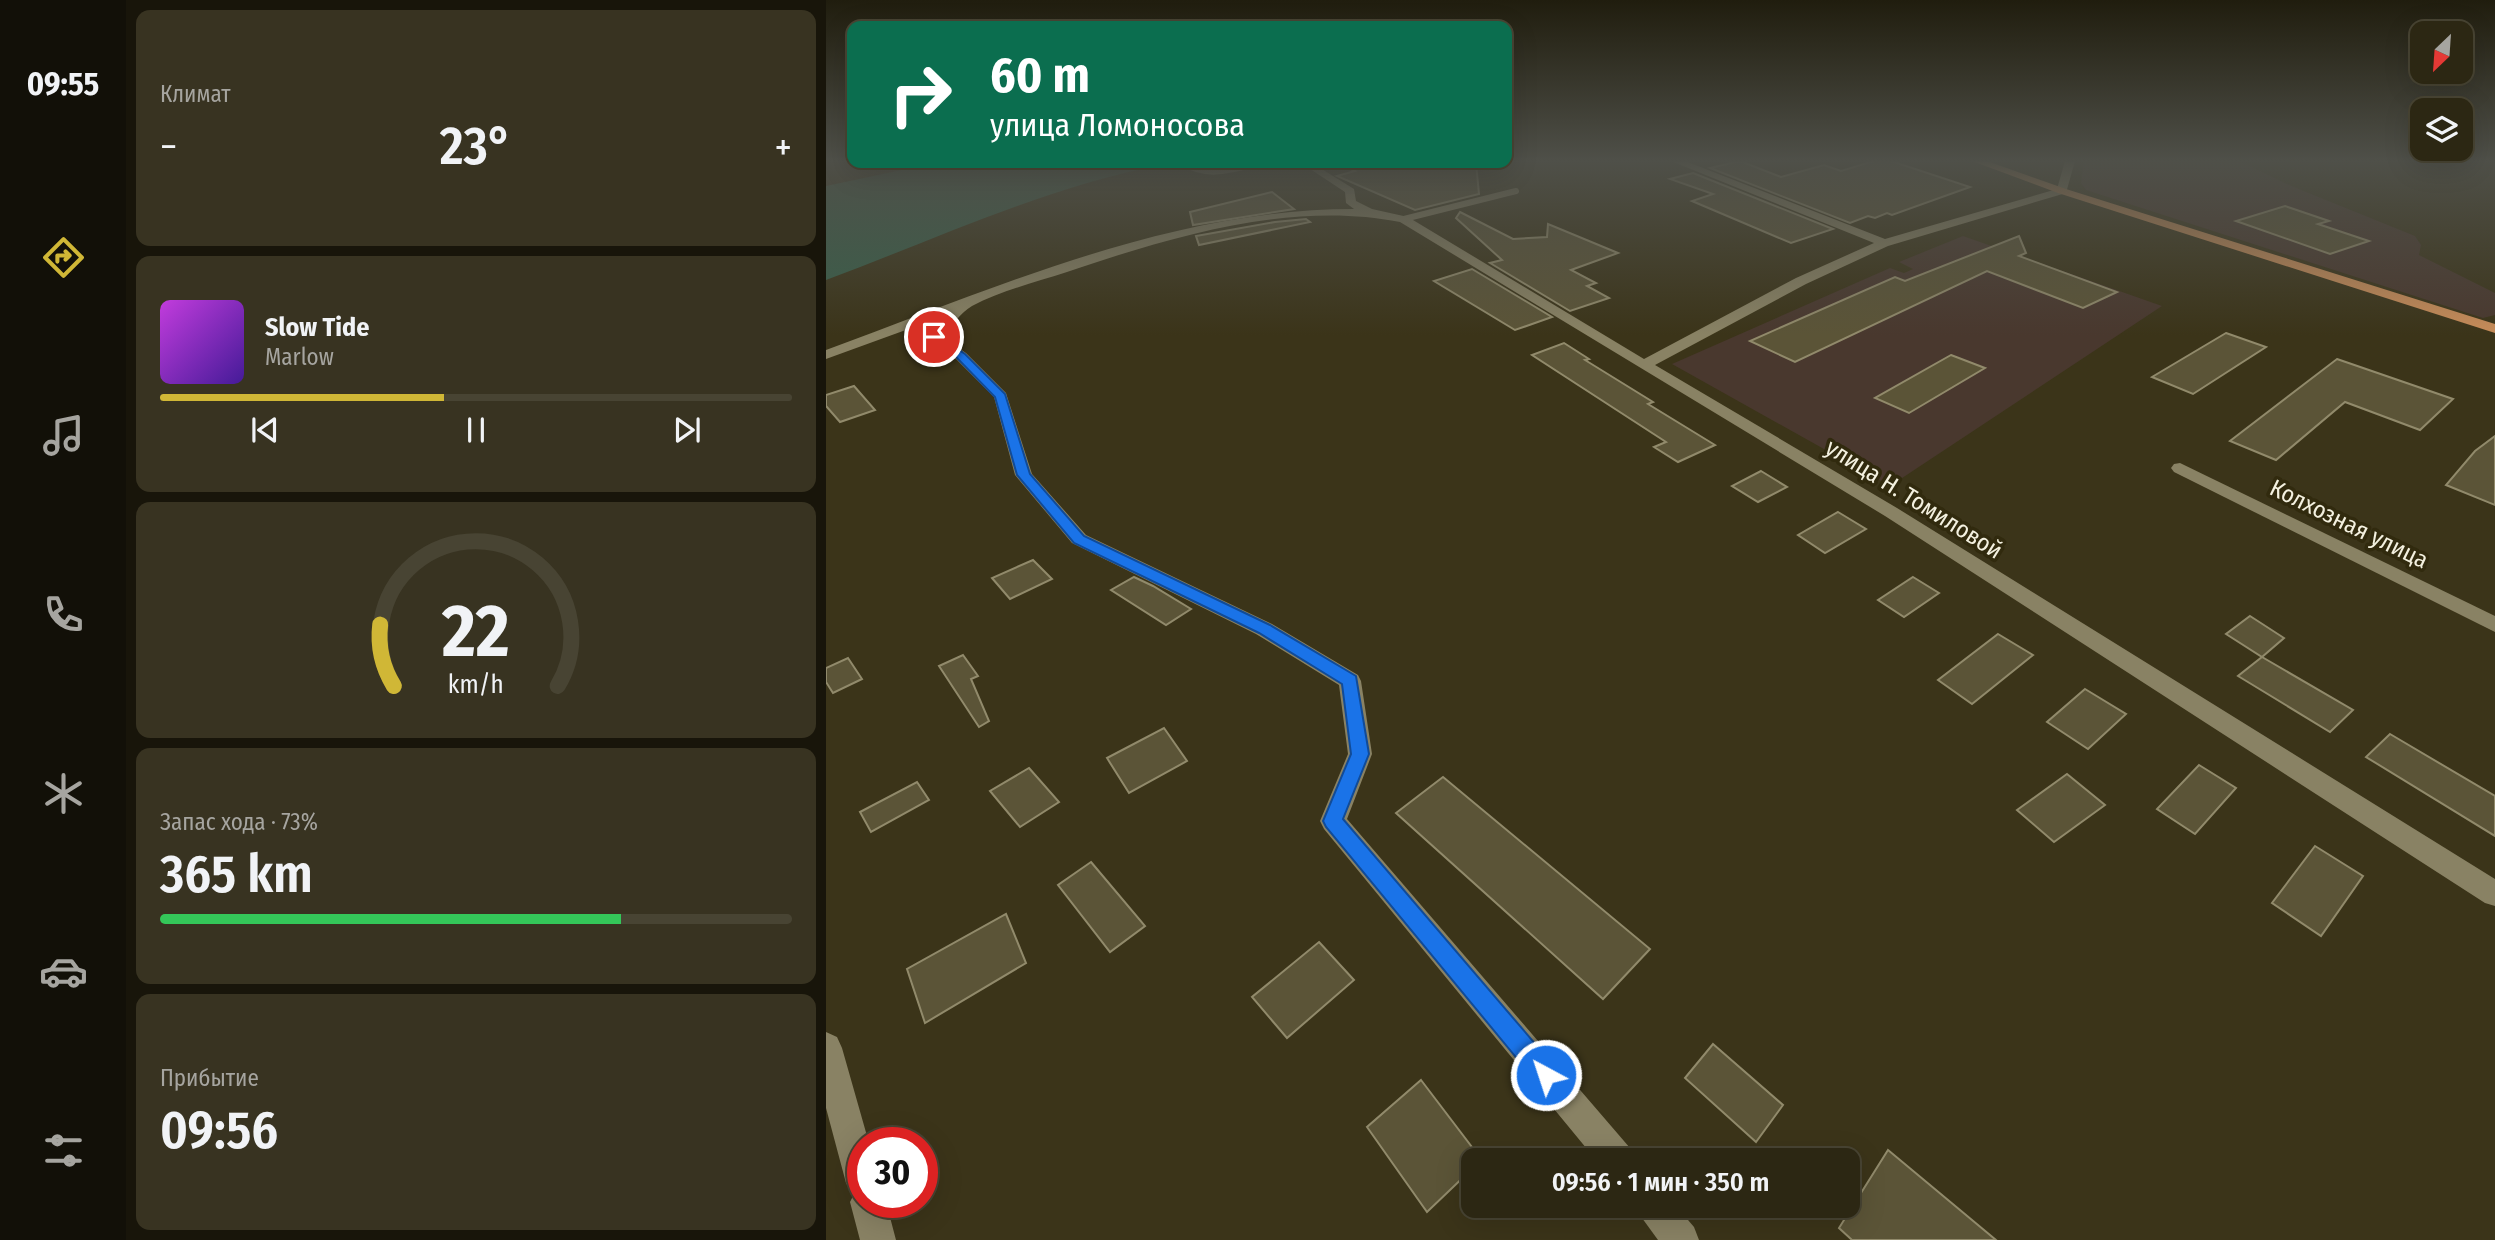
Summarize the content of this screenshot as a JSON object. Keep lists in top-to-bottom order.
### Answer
{
  "streets": {
    "street": ["улица Н. Томиловой", "Колхозная улица"]
  },
  "north": "bottom left",
  "page": {
    "tabs": "09:55",
    "tile": [
      "Климат",
      ["Запас хода · 73%", "365 km"],
      ["Прибытие", "09:56"]
    ],
    "turn": ["60 m", "улица Ломоносова"],
    "heat": ["−", "23°", "+"],
    "song": ["Slow Tide", "Marlow"],
    "limit": "30",
    "trip": "09:56 · 1 мин · 350 m",
    "gauge": ["22", "km/h"]
  }
}
